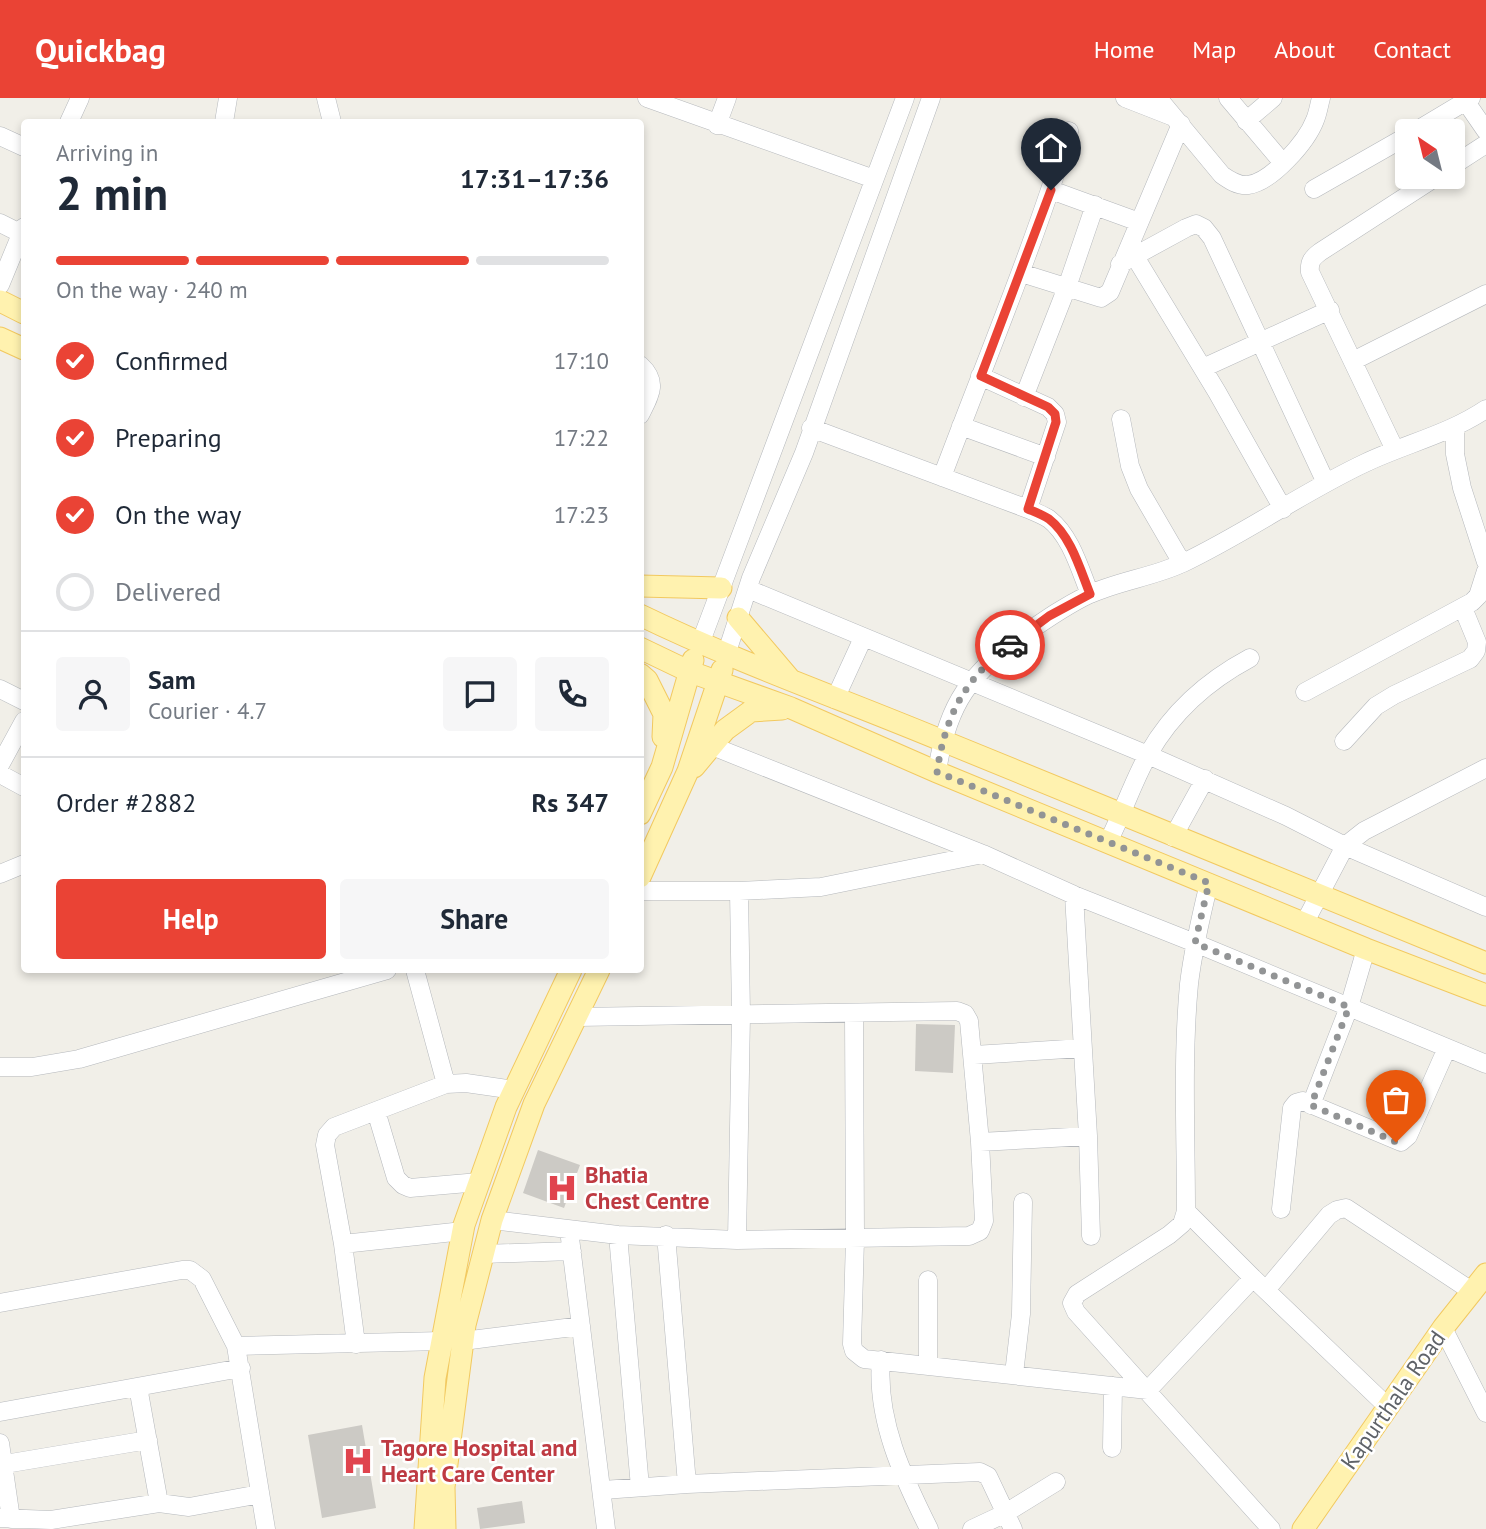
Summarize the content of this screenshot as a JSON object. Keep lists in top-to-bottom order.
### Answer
{
  "streets": {
    "main road": ["Kapurthala Road"]
  },
  "places": {
    "hospital": ["Bhatia Chest Centre", "Tagore Hospital and Heart Care Center"]
  },
  "north": "top left",
  "page": {
    "header": "Quickbag",
    "nav": [
      "Home",
      "Map",
      "About",
      "Contact"
    ],
    "heading": ["2 min", "Arriving in", "17:31–17:36"],
    "panel": [
      "Sam",
      "Courier · 4.7",
      "Order #2882",
      "Rs 347"
    ],
    "bar": "On the way · 240 m",
    "list": [
      ["Confirmed", "17:10"],
      ["Preparing", "17:22"],
      ["On the way", "17:23"],
      "Delivered"
    ],
    "buttons": ["Help", "Share"]
  }
}
